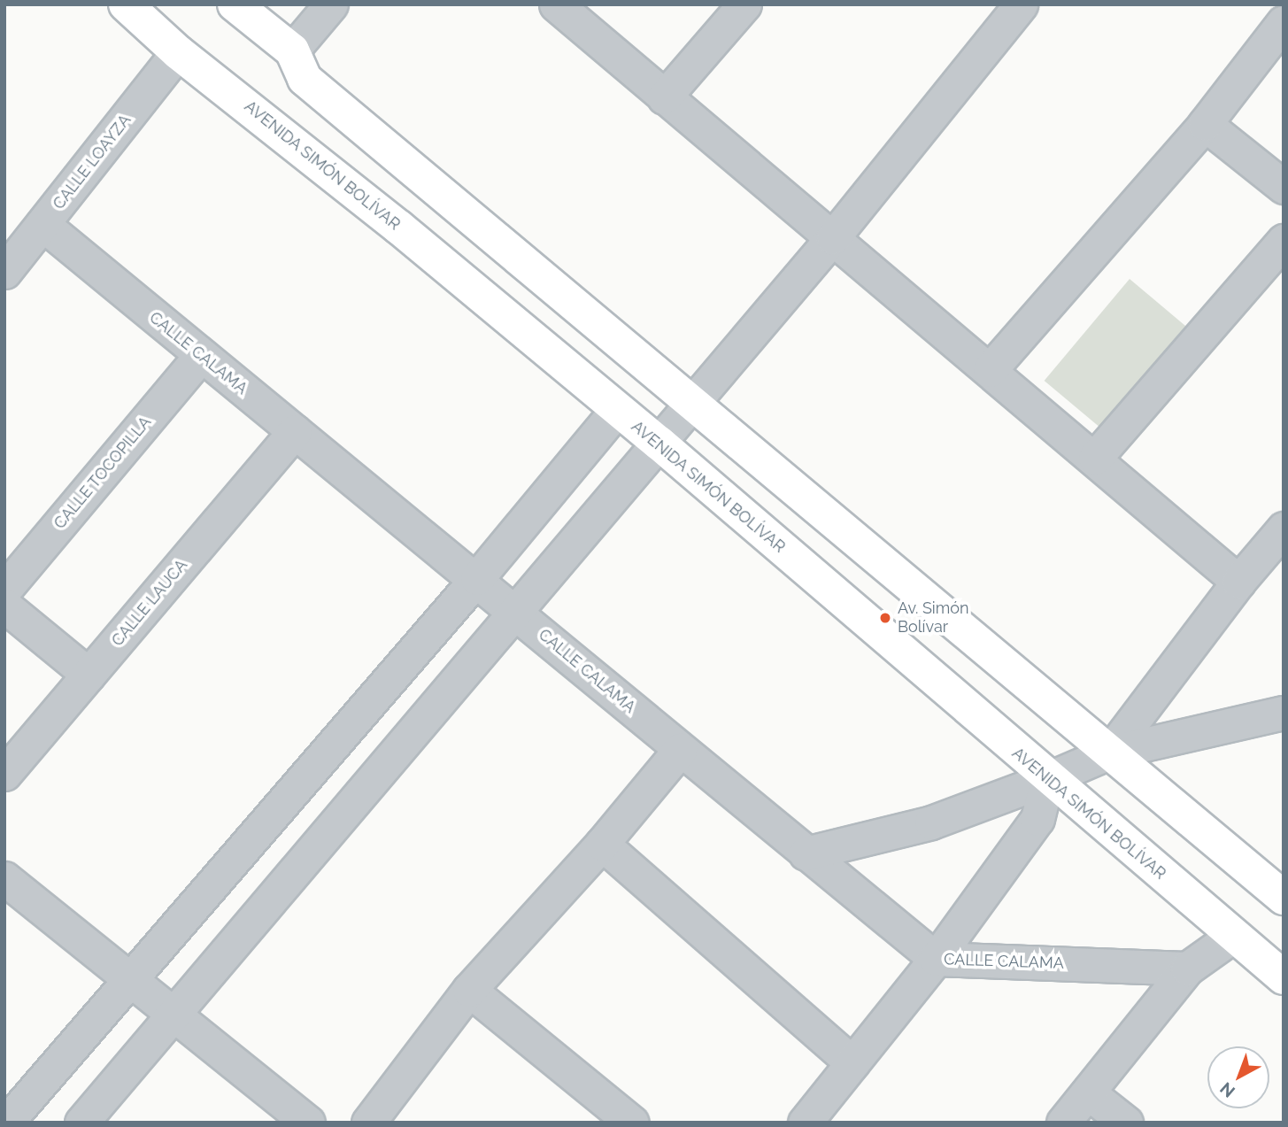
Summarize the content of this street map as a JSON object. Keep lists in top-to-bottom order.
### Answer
{
  "streets": {
    "street": [
      "CALLE LOAYZA",
      "AVENIDA SIMÓN BOLÍVAR",
      "CALLE CALAMA",
      "CALLE TOCOPILLA",
      "CALLE LAUCA"
    ]
  },
  "crossings": [
    ["CALLE LOAYZA", "AVENIDA SIMÓN BOLÍVAR"],
    ["CALLE LOAYZA", "CALLE CALAMA"],
    ["CALLE CALAMA", "CALLE TOCOPILLA"],
    ["CALLE CALAMA", "CALLE LAUCA"]
  ],
  "places": ["Av. Simón Bolívar"],
  "north": "bottom left"
}
